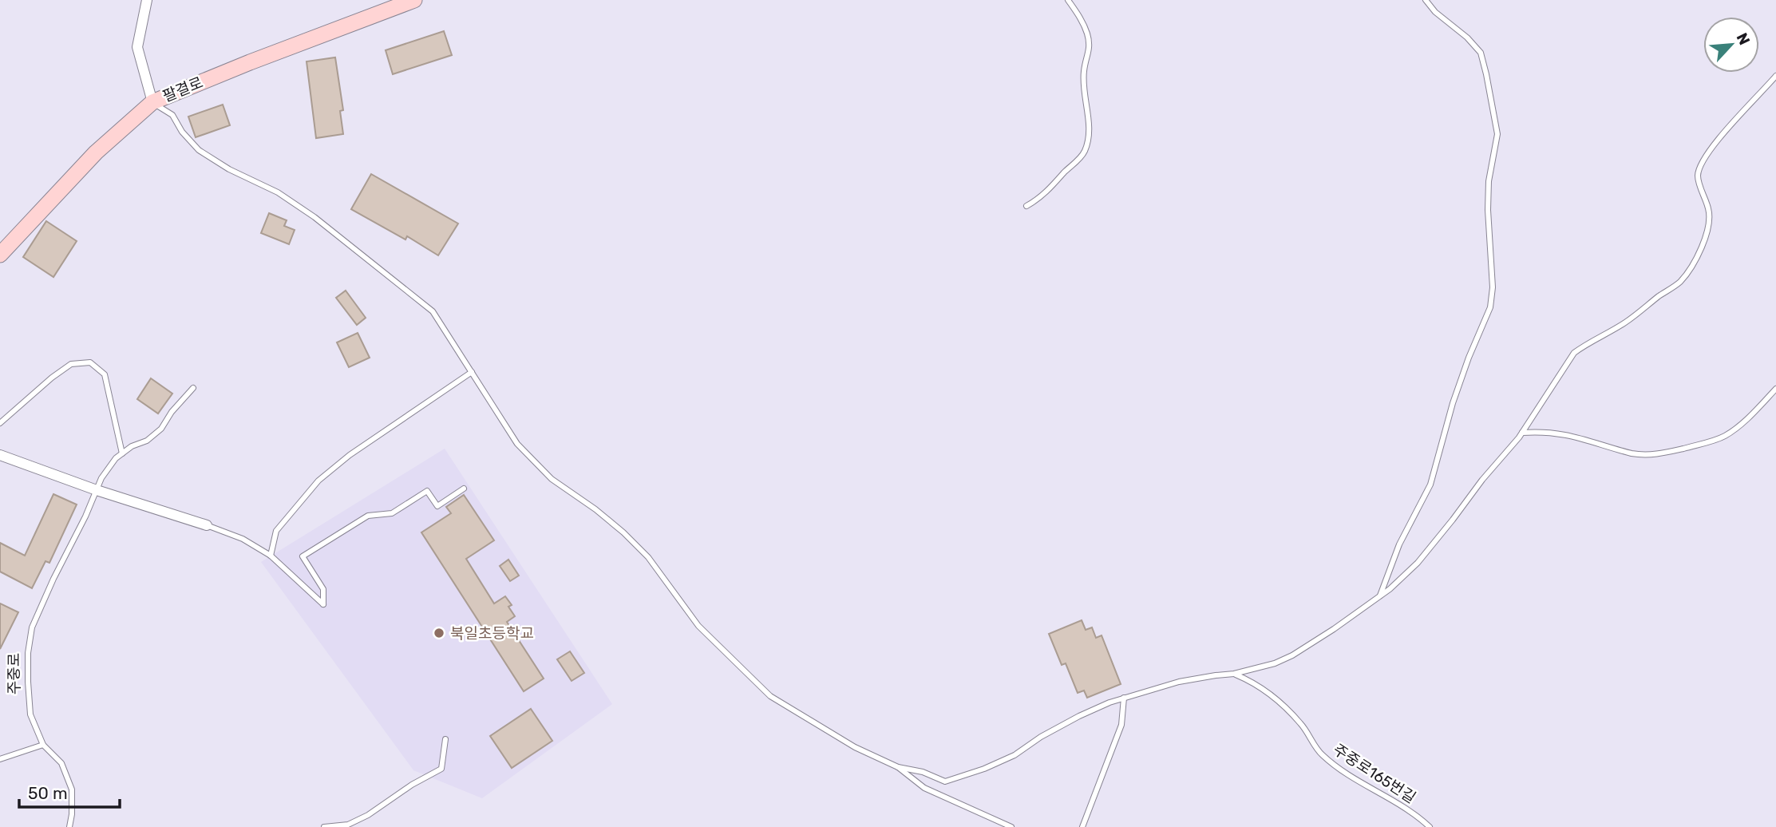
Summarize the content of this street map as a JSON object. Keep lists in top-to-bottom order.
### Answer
{
  "streets": {
    "street": ["팔결로"],
    "lane": ["주중로", "주중로165번길"]
  },
  "places": ["북일초등학교"],
  "scale_bar": "50 m",
  "north": "top right"
}
